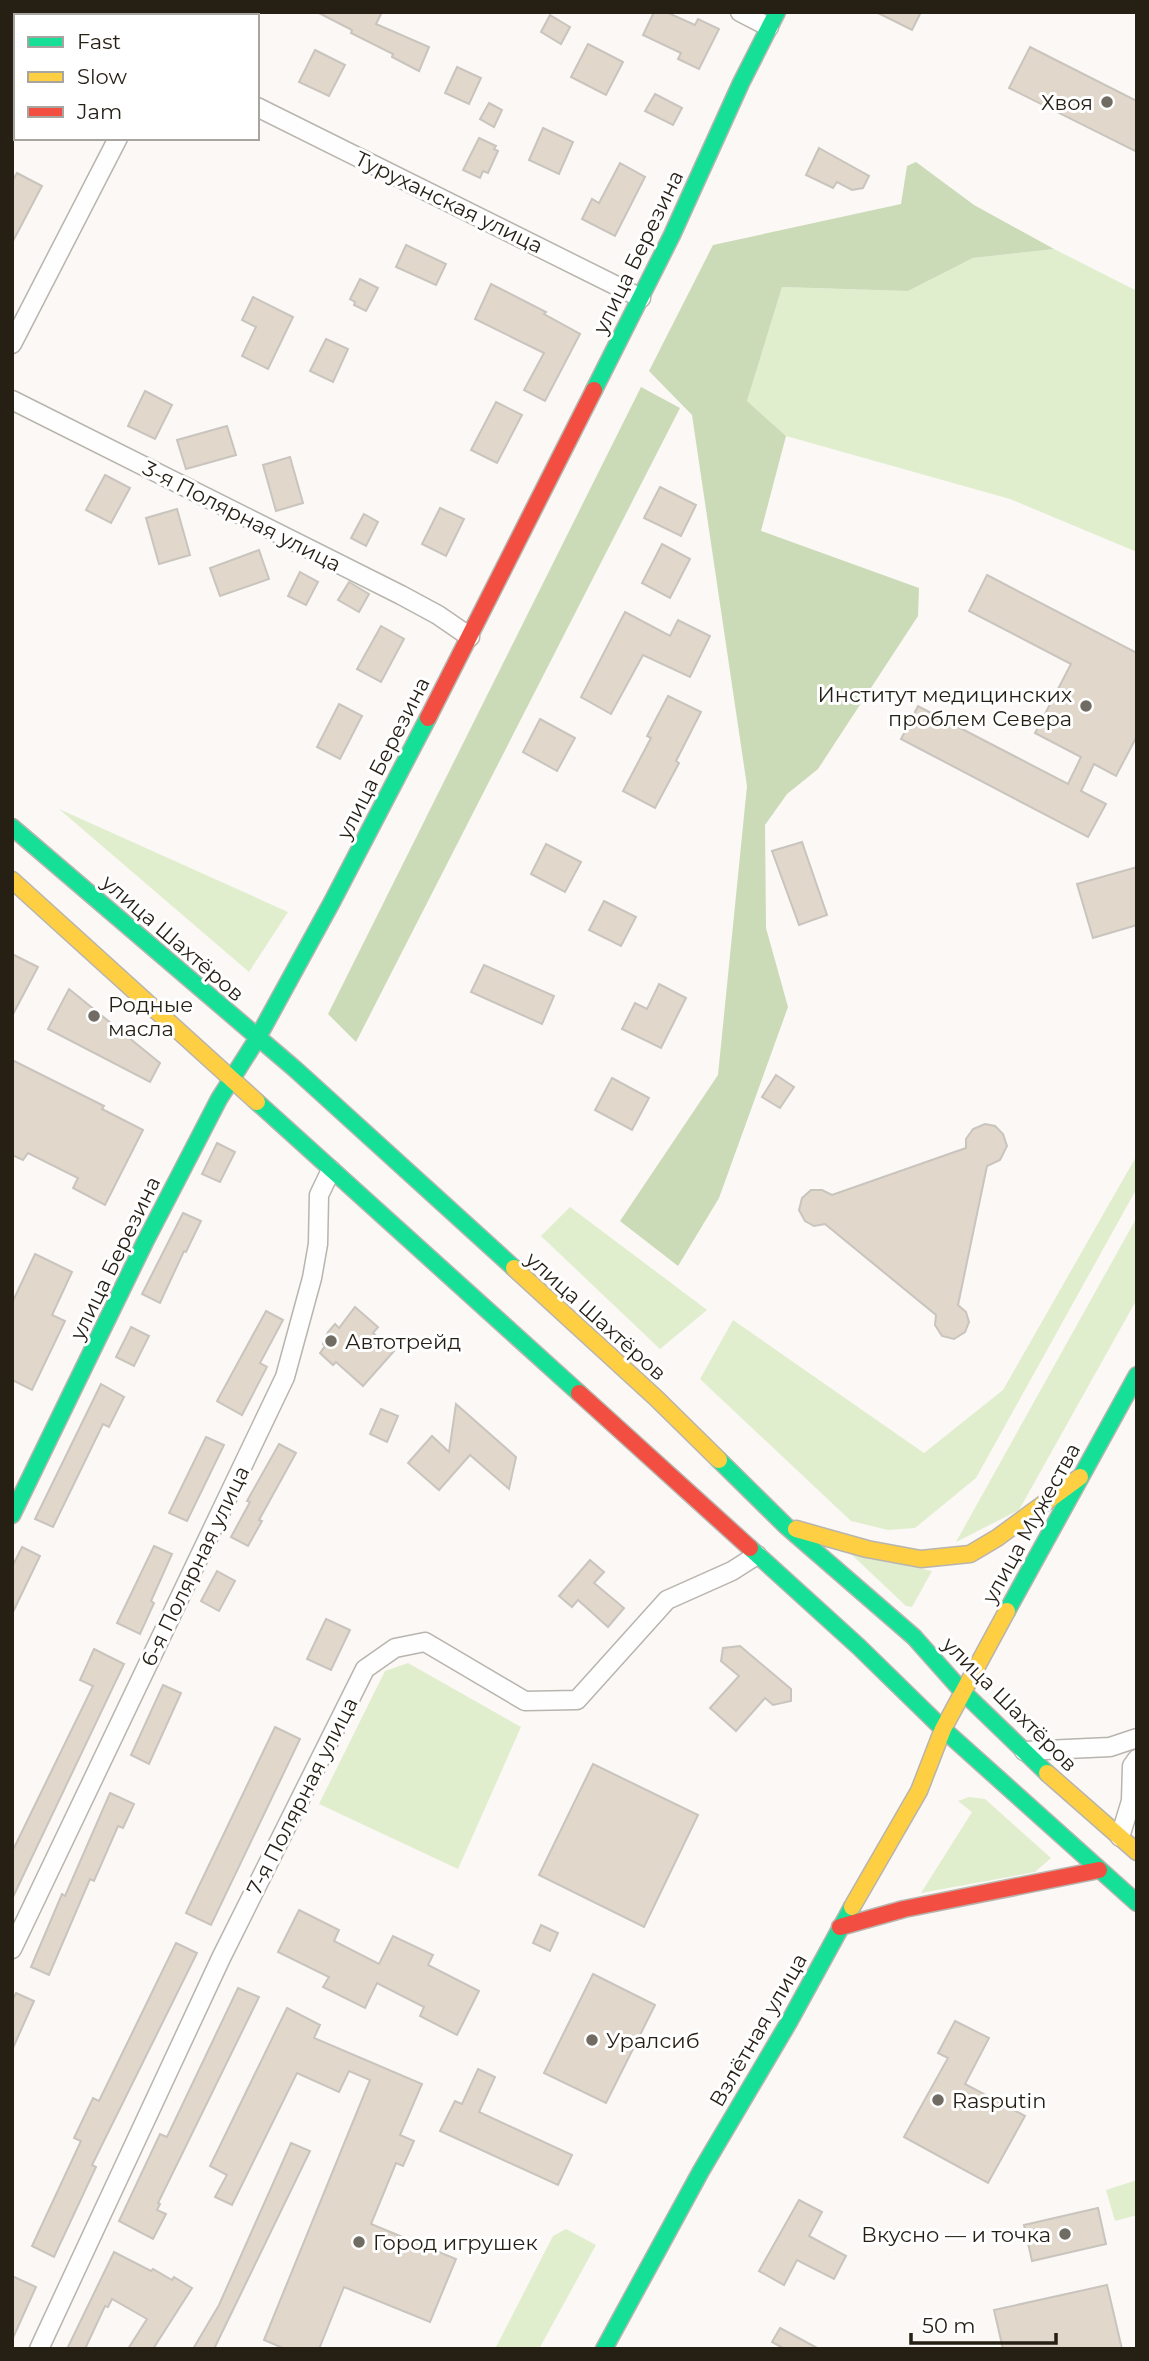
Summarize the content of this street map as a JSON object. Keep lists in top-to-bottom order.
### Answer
{
  "streets": {
    "main road": [
      "улица Березина",
      "улица Шахтёров",
      "улица Мужества",
      "Взлётная улица"
    ],
    "street": [
      "Туруханская улица",
      "3-я Полярная улица",
      "6-я Полярная улица",
      "7-я Полярная улица"
    ]
  },
  "crossings": [
    ["Туруханская улица", "улица Березина"],
    ["улица Березина", "3-я Полярная улица"],
    ["улица Березина", "улица Шахтёров"],
    ["улица Шахтёров", "улица Мужества"],
    ["улица Мужества", "Взлётная улица"]
  ],
  "places": [
    "Хвоя",
    "Институт медицинских проблем Севера",
    "Родные масла",
    "Автотрейд",
    "Уралсиб",
    "Rasputin",
    "Вкусно — и точка",
    "Город игрушек"
  ],
  "legend": ["Fast", "Slow", "Jam"],
  "scale_bar": "50 m"
}
